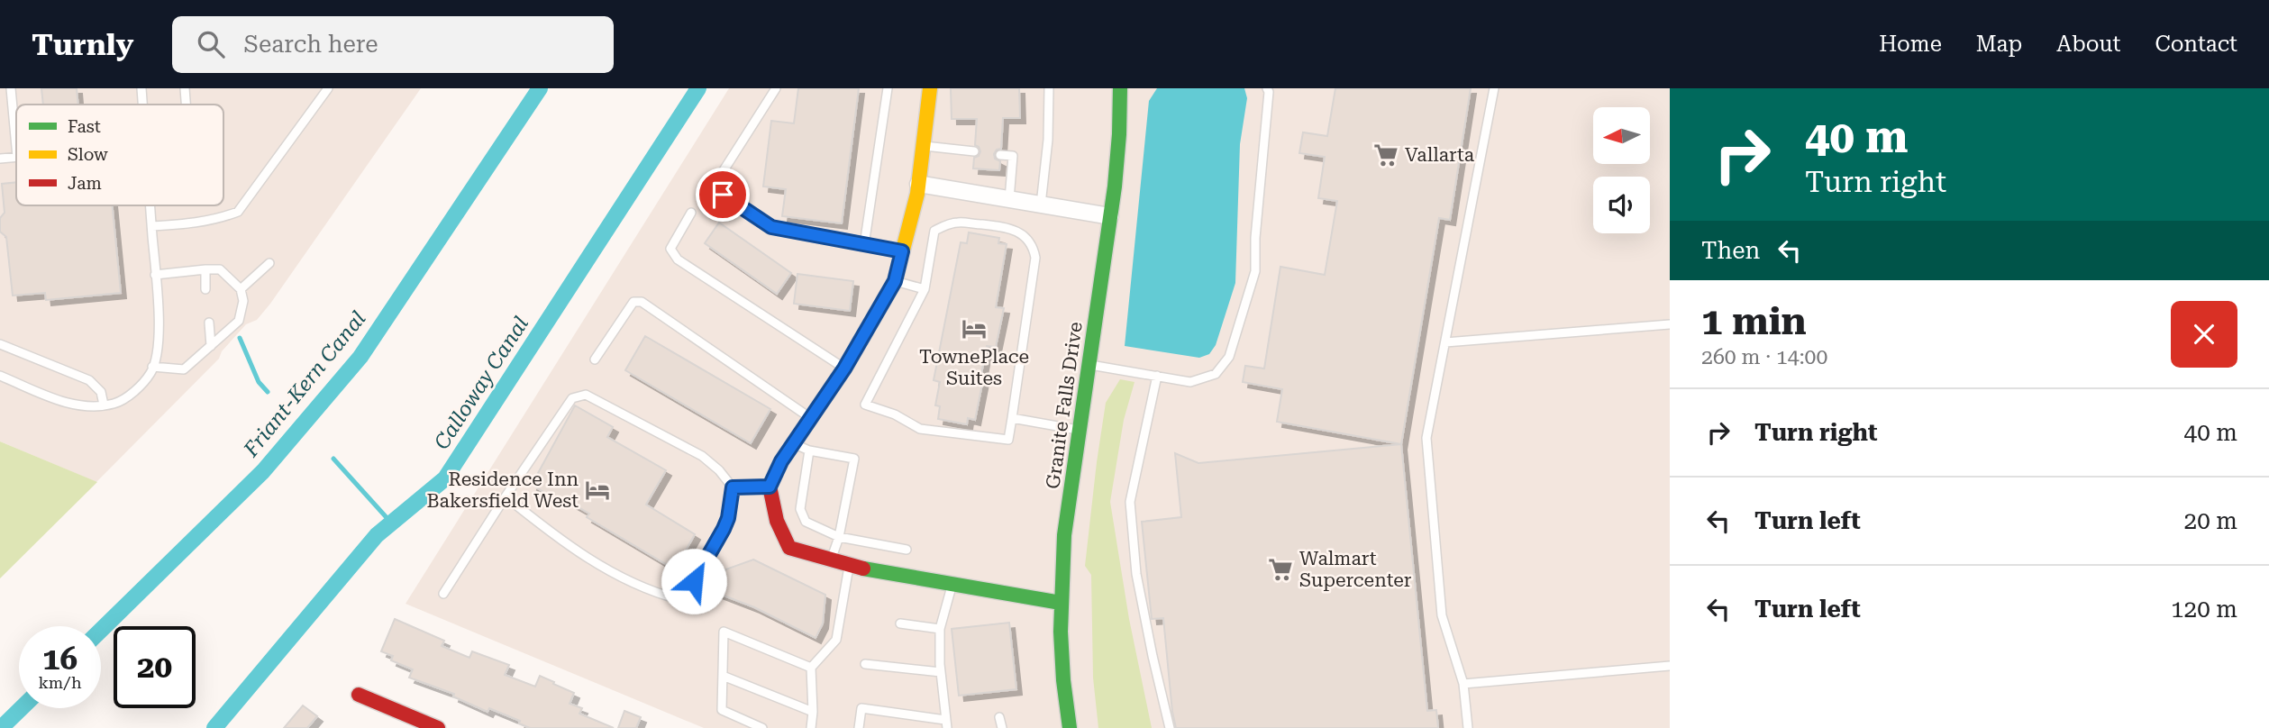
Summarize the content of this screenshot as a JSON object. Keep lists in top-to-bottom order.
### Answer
{
  "streets": {
    "street": ["Granite Falls Drive"]
  },
  "water": ["Calloway Canal", "Friant-Kern Canal"],
  "places": {
    "supermarket": ["Vallarta", "Walmart Supercenter"],
    "hotel": ["TownePlace Suites", "Residence Inn Bakersfield West"]
  },
  "legend": ["Fast", "Slow", "Jam"],
  "north": "left",
  "page": {
    "header": "Turnly",
    "search": "Search here",
    "nav": [
      "Home",
      "Map",
      "About",
      "Contact"
    ],
    "turn": ["40 m", "Turn right"],
    "then": "Then",
    "heading": ["1 min", "260 m · 14:00"],
    "list": [
      {
        "name": "Turn right",
        "value": "40 m"
      },
      {
        "name": "Turn left",
        "value": "20 m"
      },
      {
        "name": "Turn left",
        "value": "120 m"
      }
    ],
    "speed": "16 km/h",
    "limit": "20"
  }
}
